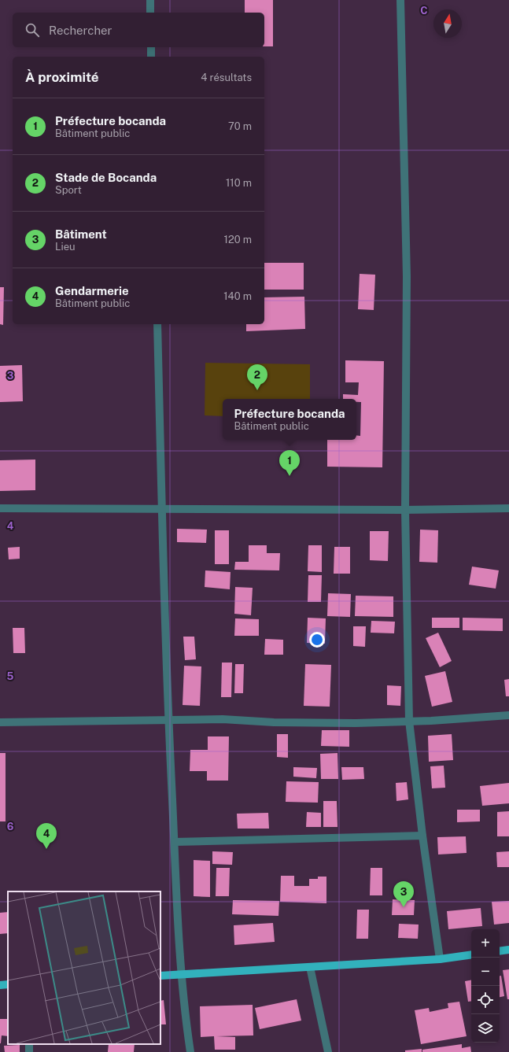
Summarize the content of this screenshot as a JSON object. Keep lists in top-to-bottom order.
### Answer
{
  "north": "top",
  "page": {
    "search": "Rechercher",
    "heading": ["À proximité", "4 résultats"],
    "list": [
      {
        "mark": "1",
        "name": "Préfecture bocanda",
        "note": "Bâtiment public",
        "value": "70 m"
      },
      {
        "mark": "2",
        "name": "Stade de Bocanda",
        "note": "Sport",
        "value": "110 m"
      },
      {
        "mark": "3",
        "name": "Bâtiment",
        "note": "Lieu",
        "value": "120 m"
      },
      {
        "mark": "4",
        "name": "Gendarmerie",
        "note": "Bâtiment public",
        "value": "140 m"
      }
    ],
    "pins": [
      "2",
      "1",
      "4",
      "3"
    ],
    "popup": ["Préfecture bocanda", "Bâtiment public"],
    "map_buttons": ["+", "−"]
  },
  "grid": {
    "columns": ["C"],
    "rows": [
      "3",
      "4",
      "5",
      "6"
    ]
  }
}
